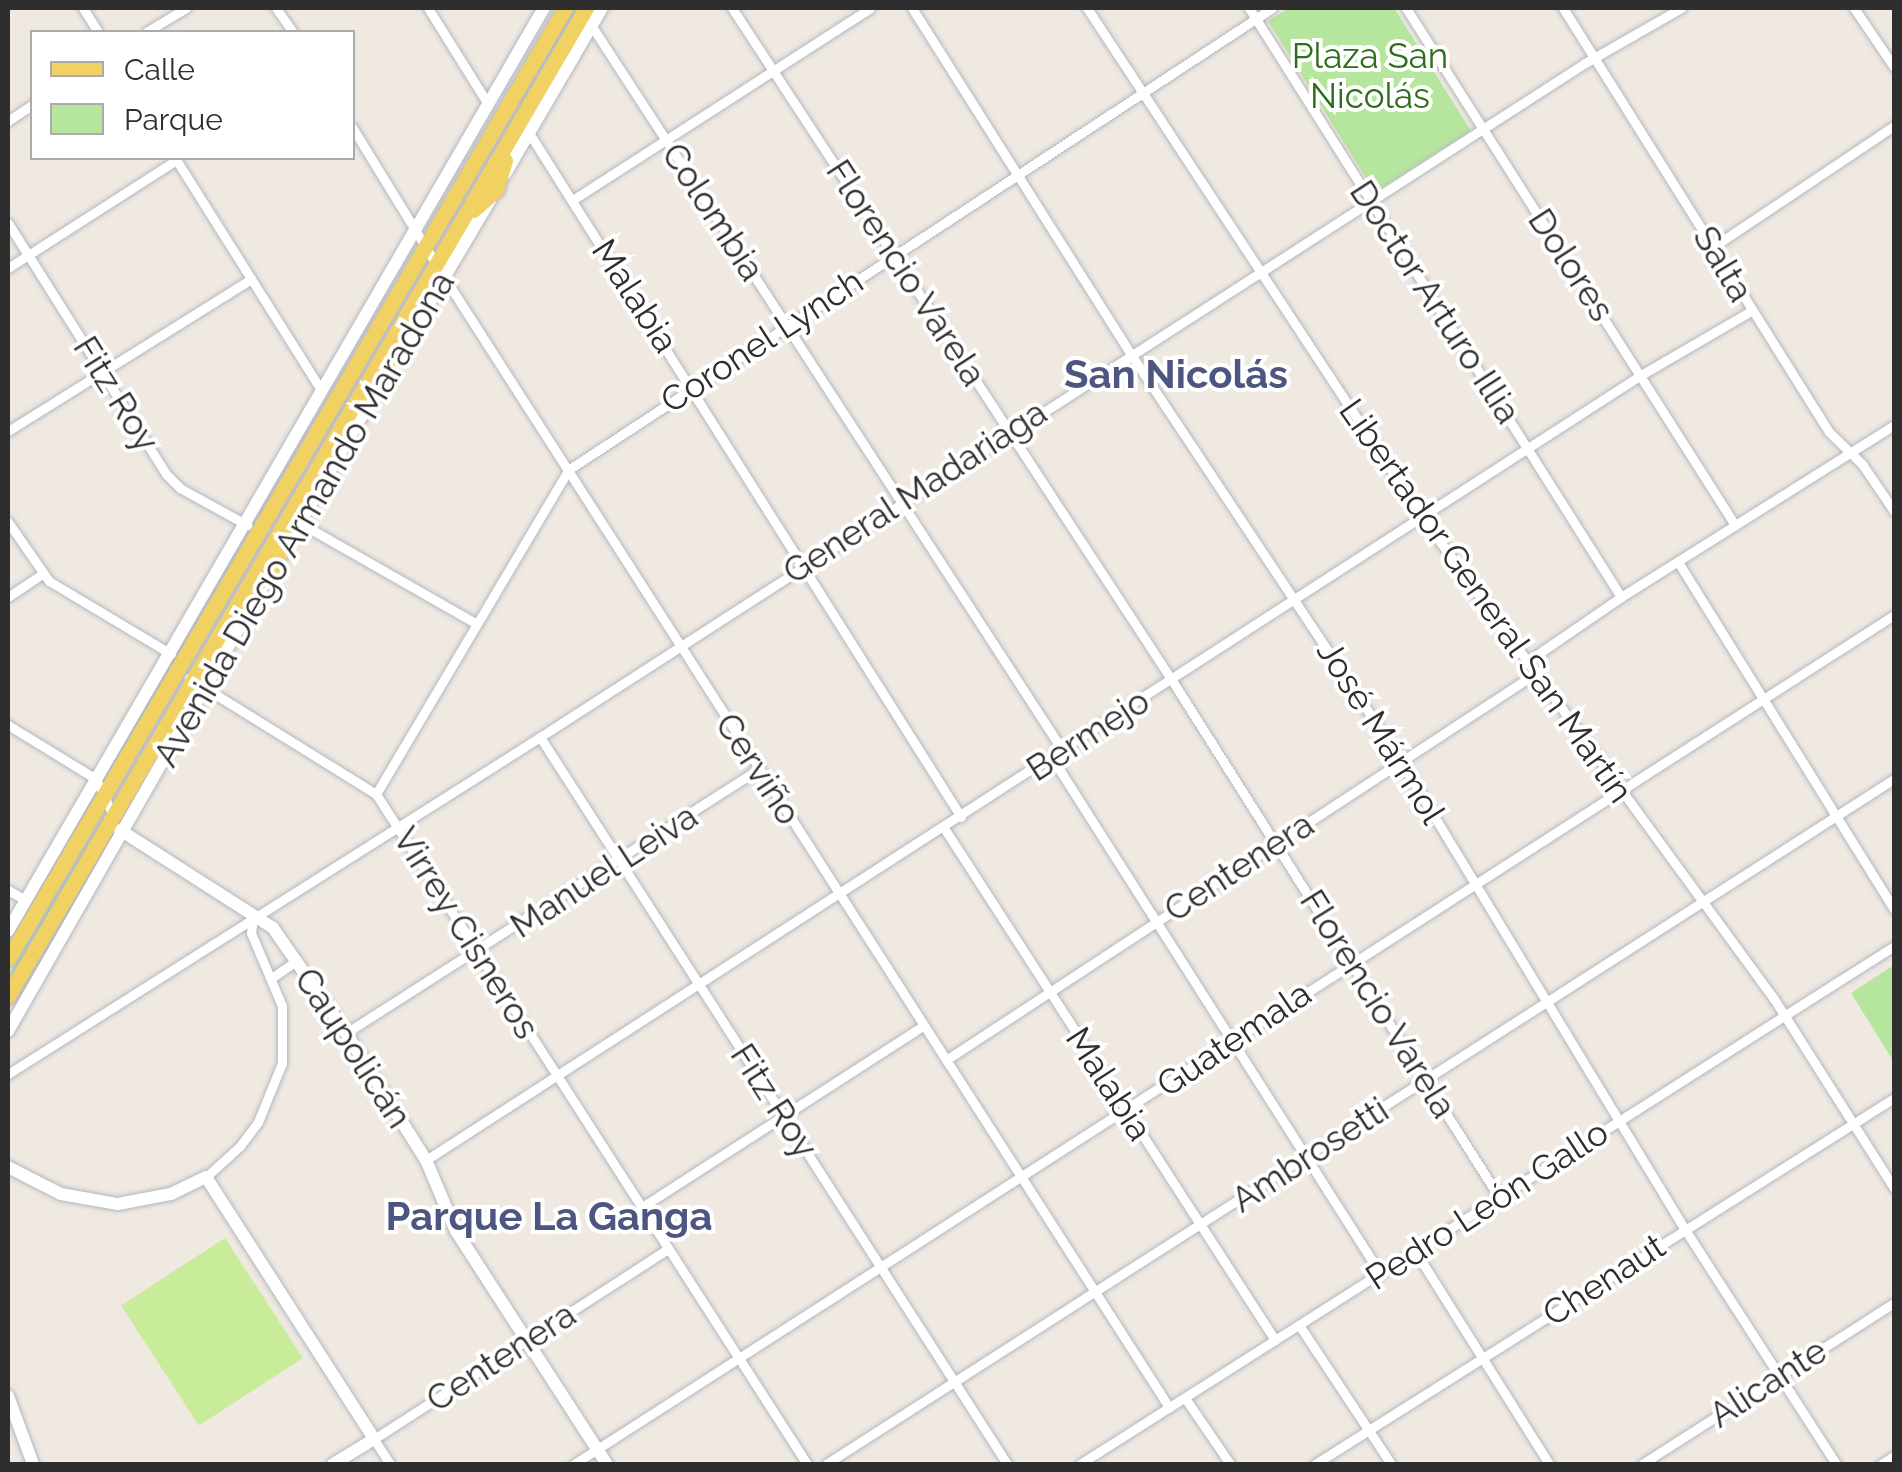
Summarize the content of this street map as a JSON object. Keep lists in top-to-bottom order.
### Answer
{
  "streets": {
    "main road": ["Avenida Diego Armando Maradona"],
    "street": [
      "Colombia",
      "Salta",
      "Dolores",
      "Florencio Varela",
      "Malabia",
      "Doctor Arturo Illia",
      "Coronel Lynch",
      "Fitz Roy",
      "General Madariaga",
      "Libertador General San Martín",
      "José Mármol",
      "Bermejo",
      "Cerviño",
      "Centenera",
      "Manuel Leiva",
      "Virrey Cisneros",
      "Guatemala",
      "Caupolicán",
      "Ambrosetti",
      "Pedro León Gallo",
      "Chenaut",
      "Alicante"
    ]
  },
  "crossings": [
    ["Colombia", "Coronel Lynch"],
    ["Colombia", "General Madariaga"],
    ["Colombia", "Avenida Diego Armando Maradona"],
    ["Colombia", "Bermejo"],
    ["Salta", "General Madariaga"],
    ["Salta", "Bermejo"],
    ["Dolores", "General Madariaga"],
    ["Dolores", "Bermejo"],
    ["Florencio Varela", "Coronel Lynch"],
    ["Florencio Varela", "General Madariaga"],
    ["Florencio Varela", "Bermejo"],
    ["Florencio Varela", "Centenera"],
    ["Florencio Varela", "Guatemala"],
    ["Florencio Varela", "Ambrosetti"],
    ["Florencio Varela", "Pedro León Gallo"],
    ["Malabia", "Coronel Lynch"],
    ["Malabia", "General Madariaga"],
    ["Malabia", "Avenida Diego Armando Maradona"],
    ["Malabia", "Bermejo"],
    ["Malabia", "Centenera"],
    ["Malabia", "Guatemala"],
    ["Malabia", "Ambrosetti"],
    ["Malabia", "Pedro León Gallo"],
    ["Doctor Arturo Illia", "Coronel Lynch"],
    ["Doctor Arturo Illia", "General Madariaga"],
    ["Doctor Arturo Illia", "Bermejo"],
    ["Coronel Lynch", "Libertador General San Martín"],
    ["Coronel Lynch", "José Mármol"],
    ["Coronel Lynch", "Cerviño"],
    ["Coronel Lynch", "Virrey Cisneros"],
    ["Fitz Roy", "General Madariaga"],
    ["Fitz Roy", "Avenida Diego Armando Maradona"],
    ["Fitz Roy", "Bermejo"],
    ["Fitz Roy", "Manuel Leiva"],
    ["Fitz Roy", "Guatemala"],
    ["Fitz Roy", "Ambrosetti"],
    ["General Madariaga", "Libertador General San Martín"],
    ["General Madariaga", "José Mármol"],
    ["General Madariaga", "Cerviño"],
    ["General Madariaga", "Virrey Cisneros"],
    ["General Madariaga", "Caupolicán"],
    ["Avenida Diego Armando Maradona", "Cerviño"],
    ["Avenida Diego Armando Maradona", "Virrey Cisneros"],
    ["Avenida Diego Armando Maradona", "Caupolicán"],
    ["Libertador General San Martín", "Bermejo"],
    ["Libertador General San Martín", "Centenera"],
    ["Libertador General San Martín", "Guatemala"],
    ["Libertador General San Martín", "Ambrosetti"],
    ["Libertador General San Martín", "Pedro León Gallo"],
    ["Libertador General San Martín", "Chenaut"],
    ["José Mármol", "Bermejo"],
    ["José Mármol", "Centenera"],
    ["José Mármol", "Guatemala"],
    ["José Mármol", "Ambrosetti"],
    ["José Mármol", "Pedro León Gallo"],
    ["José Mármol", "Chenaut"],
    ["José Mármol", "Alicante"],
    ["Bermejo", "Cerviño"],
    ["Bermejo", "Virrey Cisneros"],
    ["Bermejo", "Caupolicán"],
    ["Cerviño", "Centenera"],
    ["Cerviño", "Manuel Leiva"],
    ["Cerviño", "Guatemala"],
    ["Cerviño", "Ambrosetti"],
    ["Cerviño", "Pedro León Gallo"],
    ["Centenera", "Virrey Cisneros"],
    ["Centenera", "Caupolicán"],
    ["Manuel Leiva", "Virrey Cisneros"],
    ["Manuel Leiva", "Caupolicán"],
    ["Virrey Cisneros", "Guatemala"],
    ["Guatemala", "Caupolicán"]
  ],
  "districts": ["San Nicolás", "Parque La Ganga"],
  "parks": ["Plaza San Nicolás"],
  "legend": ["Calle", "Parque"]
}
